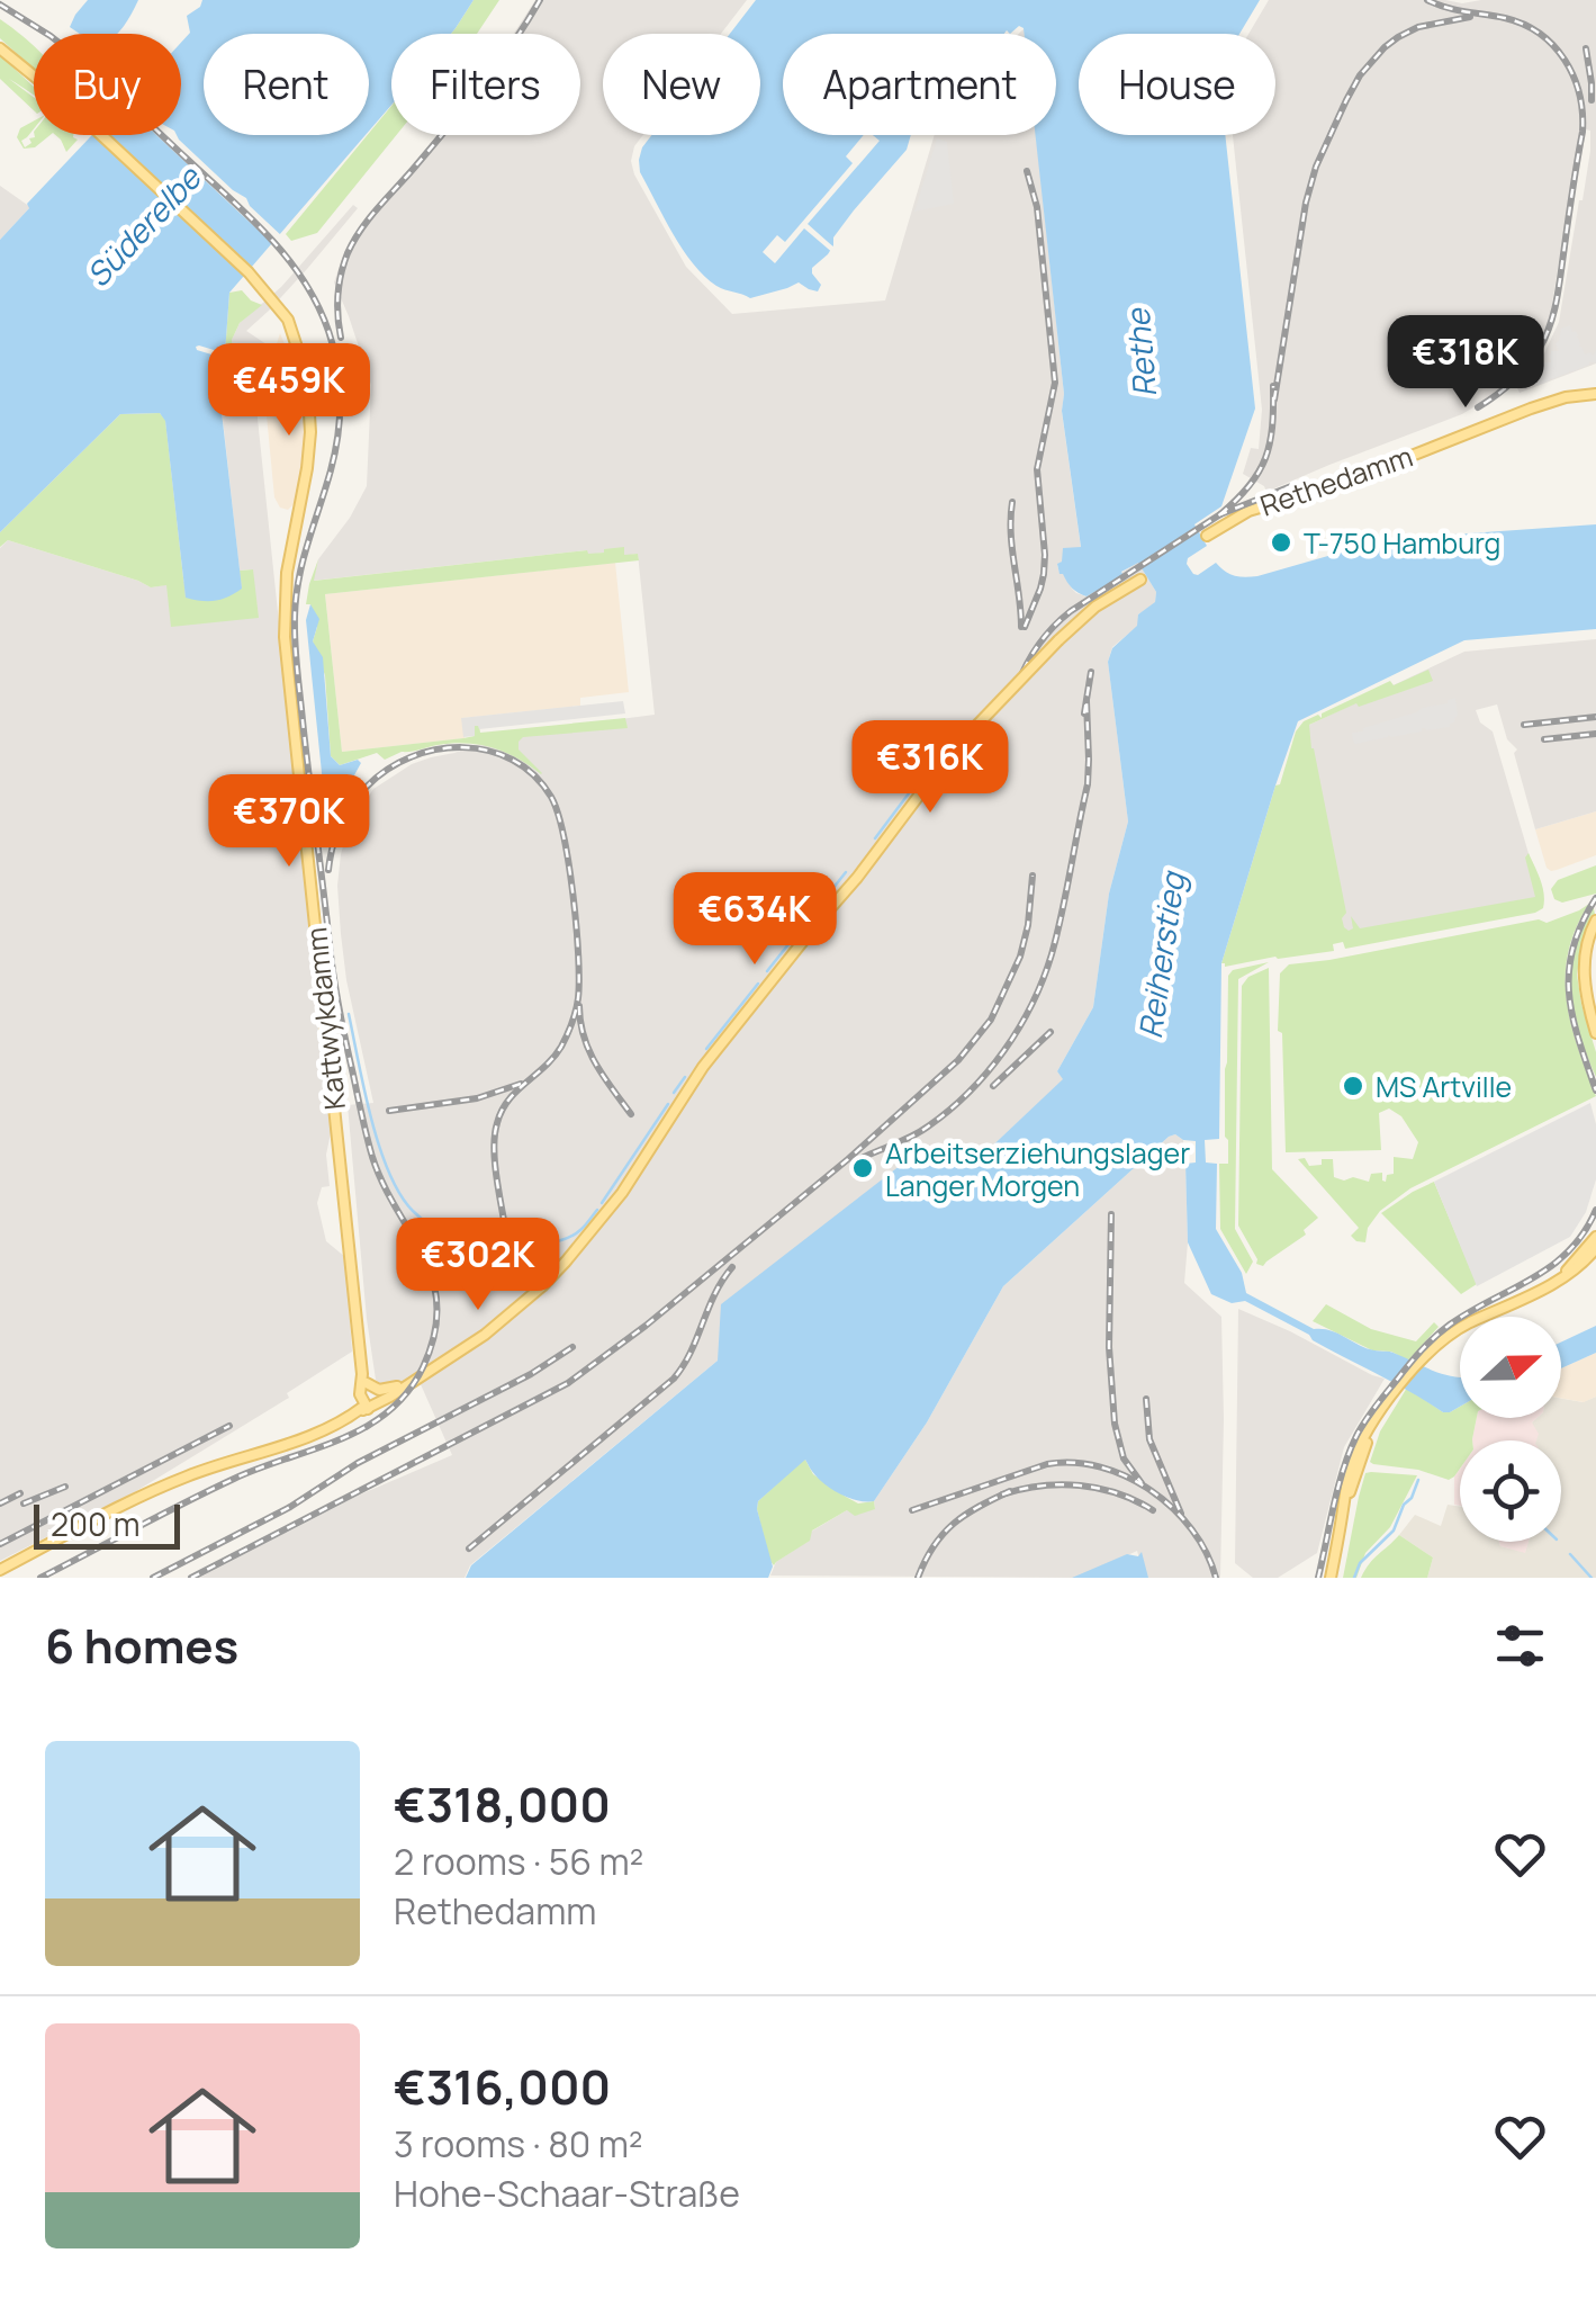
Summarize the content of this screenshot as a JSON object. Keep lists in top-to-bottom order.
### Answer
{
  "streets": {
    "main road": ["Rethedamm", "Kattwykdamm"]
  },
  "water": ["Süderelbe", "Rethe", "Reiherstieg"],
  "places": ["T-750 Hamburg", "MS Artville", "Arbeitserziehungslager Langer Morgen"],
  "scale_bar": "200 m",
  "north": "right",
  "page": {
    "chip": [
      "Buy",
      "Rent",
      "Filters",
      "New",
      "Apartment",
      "House"
    ],
    "price": [
      "€318K",
      "€459K",
      "€316K",
      "€370K",
      "€634K",
      "€302K"
    ],
    "scale": "200 m",
    "heading": "6 homes",
    "list": [
      {
        "name": "€318,000",
        "note": "2 rooms · 56 m² · Rethedamm"
      },
      {
        "name": "€316,000",
        "note": "3 rooms · 80 m² · Hohe-Schaar-Straße"
      }
    ]
  }
}
